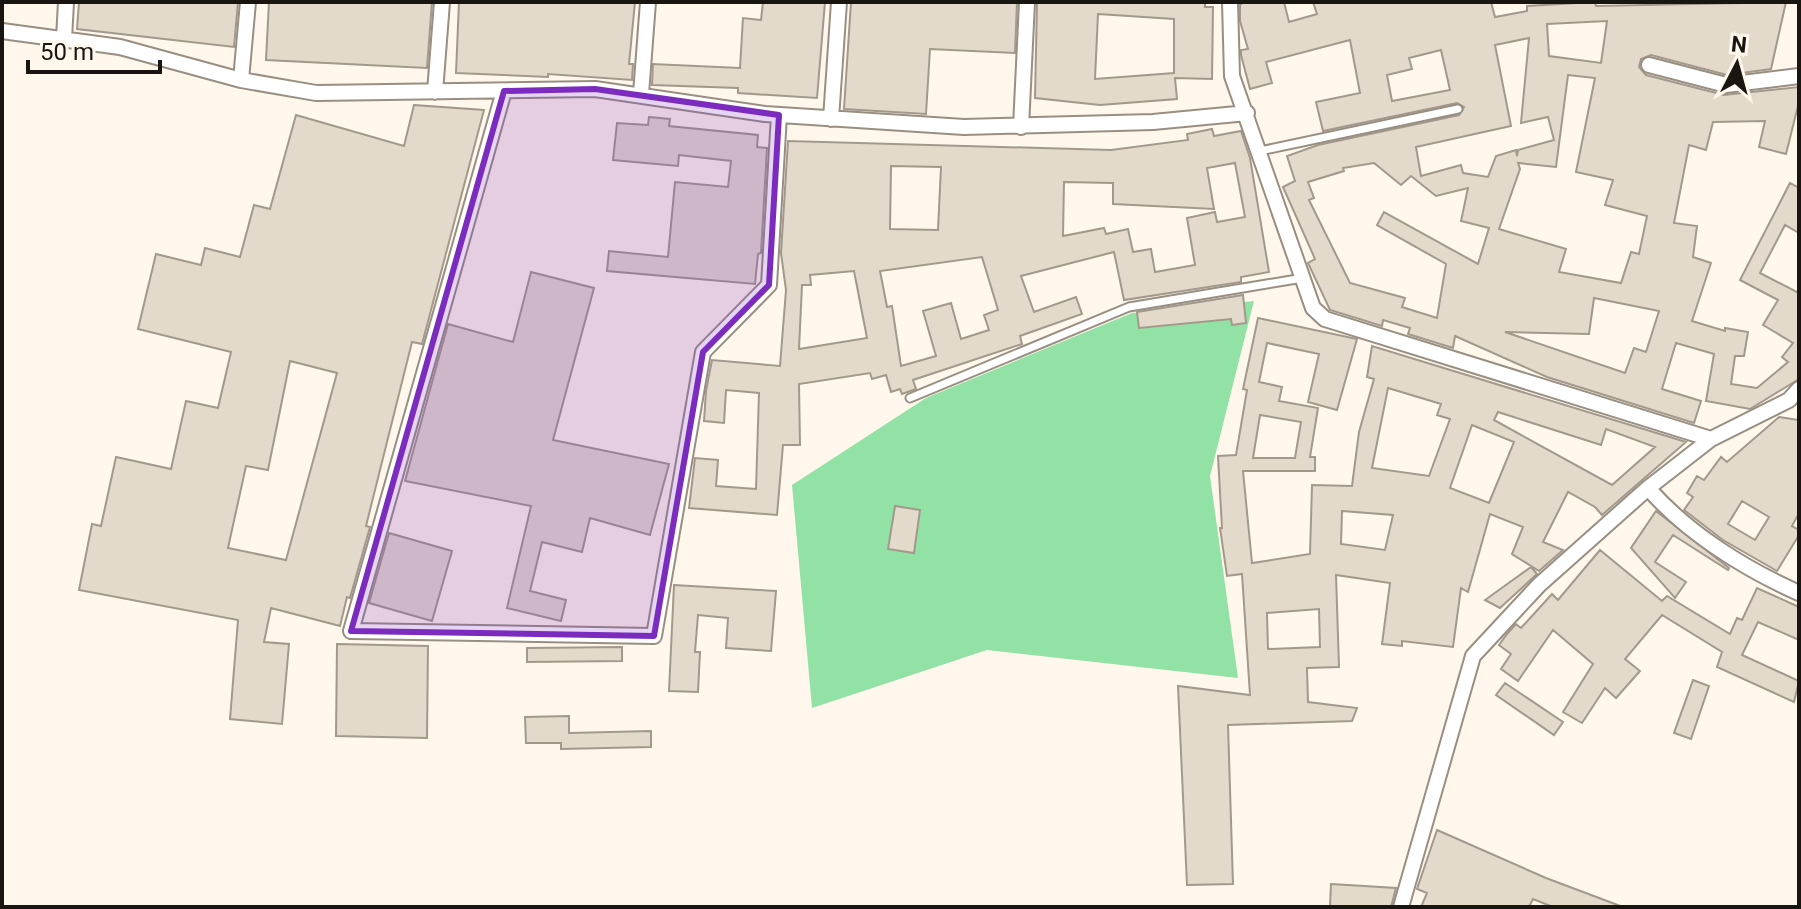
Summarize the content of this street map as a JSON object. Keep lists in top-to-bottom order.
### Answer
{
  "scale_bar": "50 m",
  "north": "top"
}
